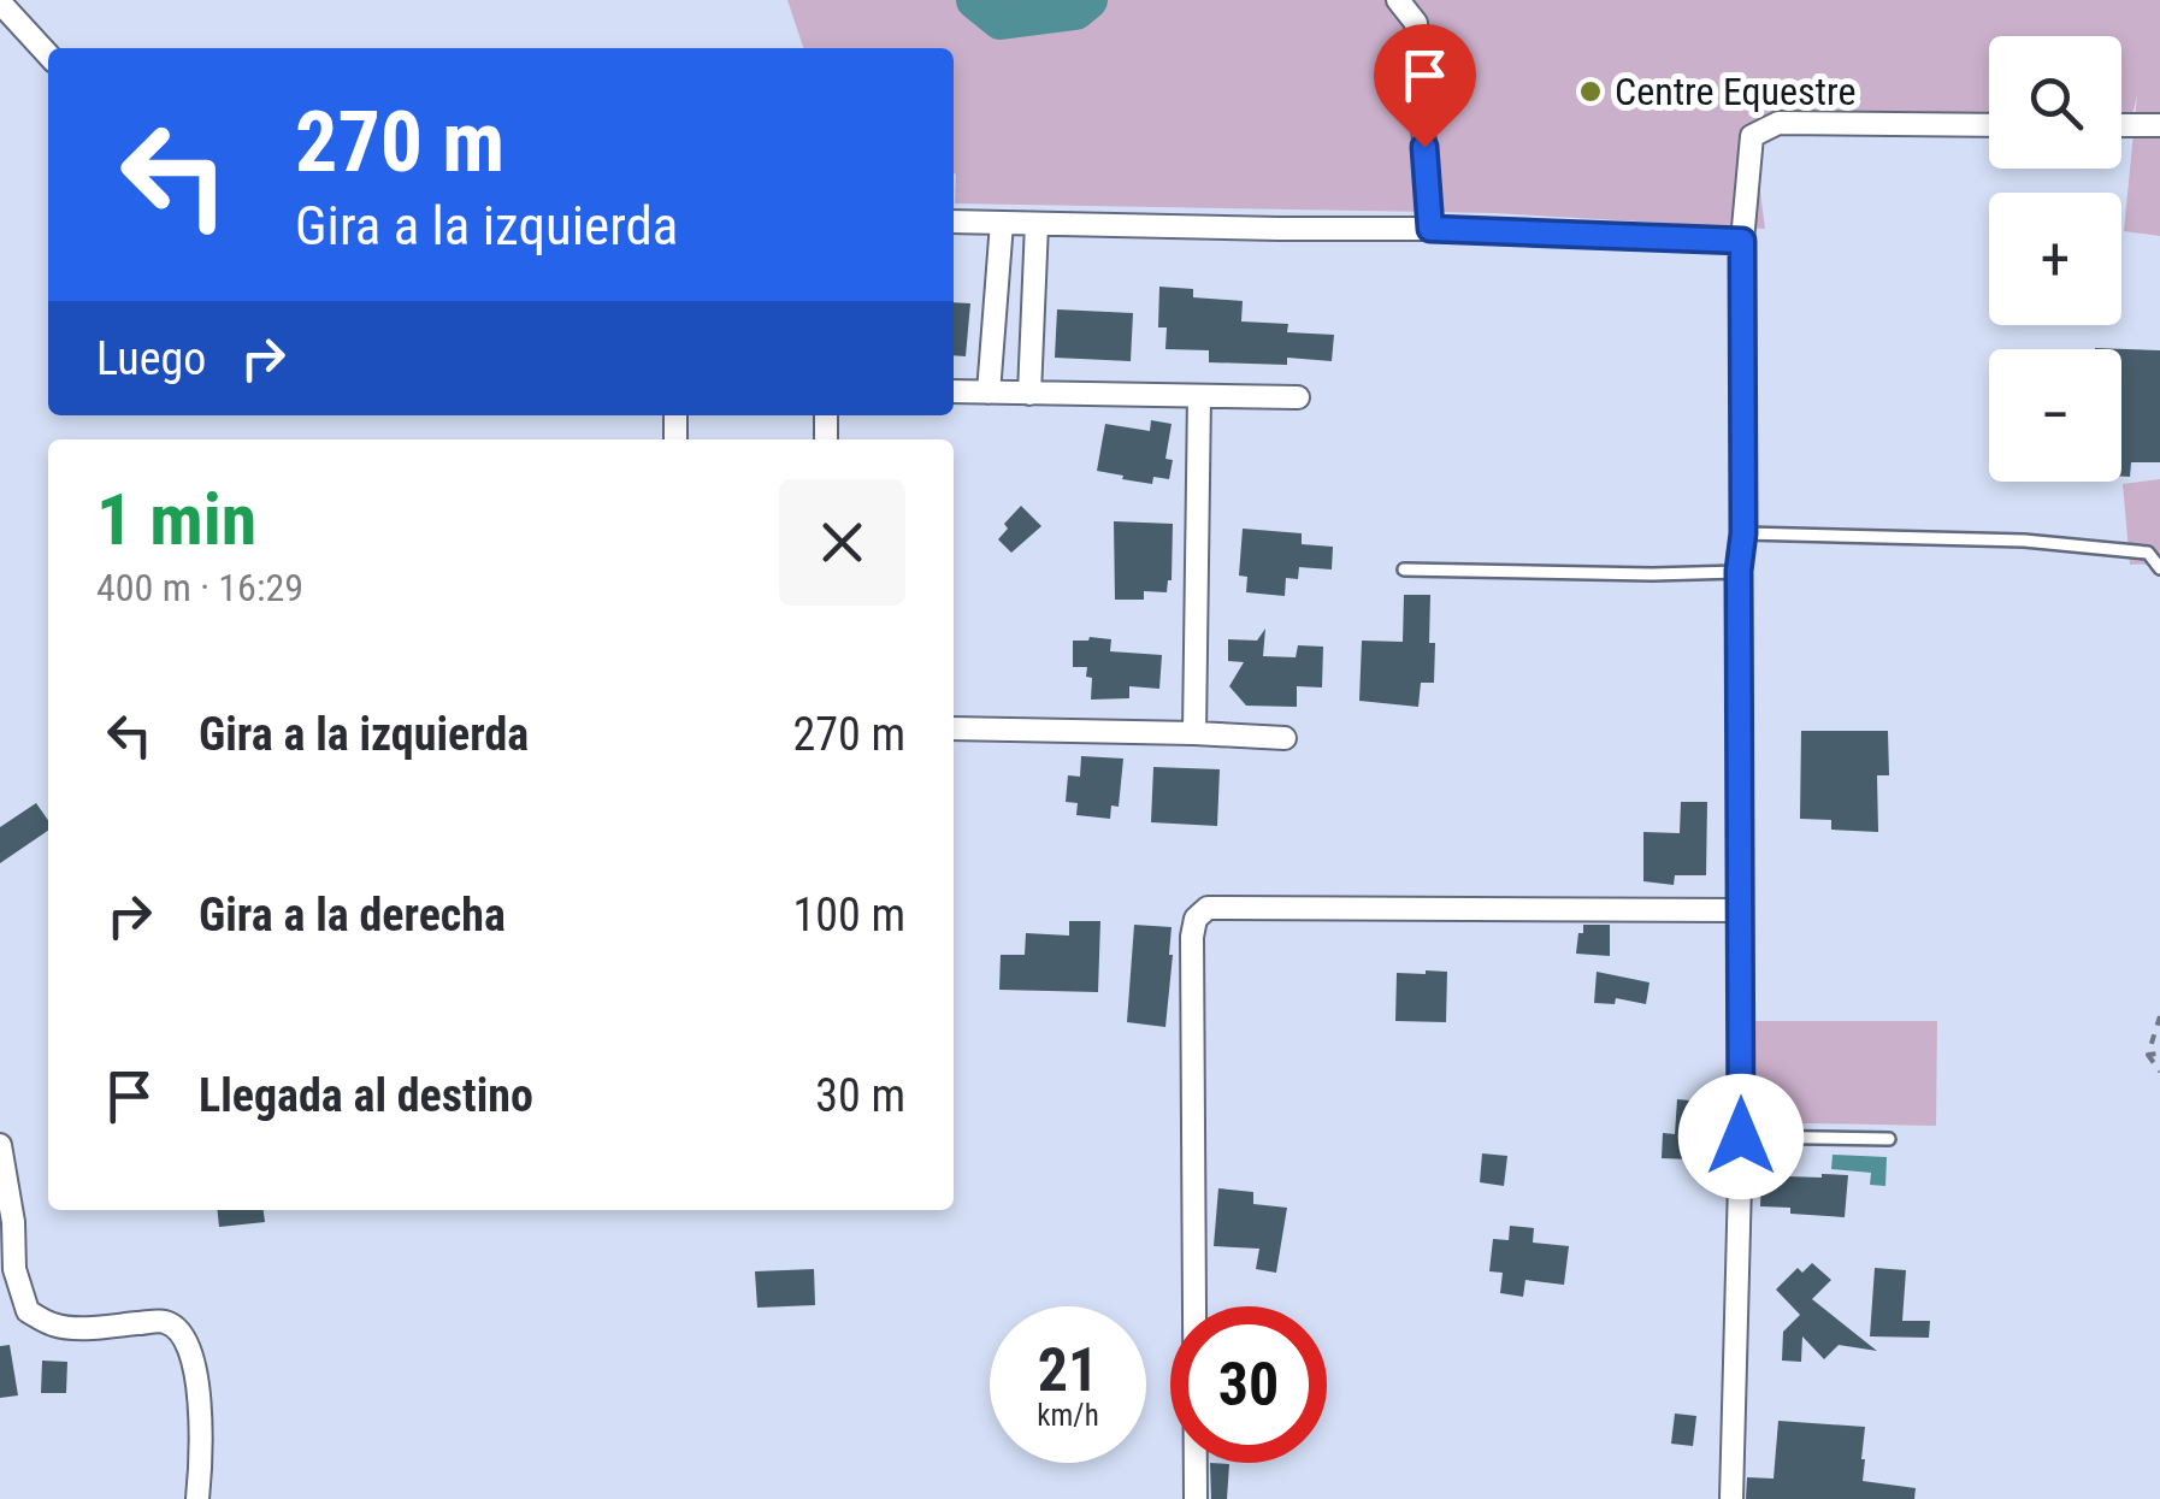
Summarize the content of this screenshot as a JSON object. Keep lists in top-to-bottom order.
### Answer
{
  "places": ["Centre Equestre"],
  "page": {
    "map_buttons": ["+", "−"],
    "turn": ["270 m", "Gira a la izquierda"],
    "then": "Luego",
    "heading": ["1 min", "400 m · 16:29"],
    "list": [
      {
        "name": "Gira a la izquierda",
        "value": "270 m"
      },
      {
        "name": "Gira a la derecha",
        "value": "100 m"
      },
      {
        "name": "Llegada al destino",
        "value": "30 m"
      }
    ],
    "speed": "21 km/h",
    "limit": "30"
  }
}
